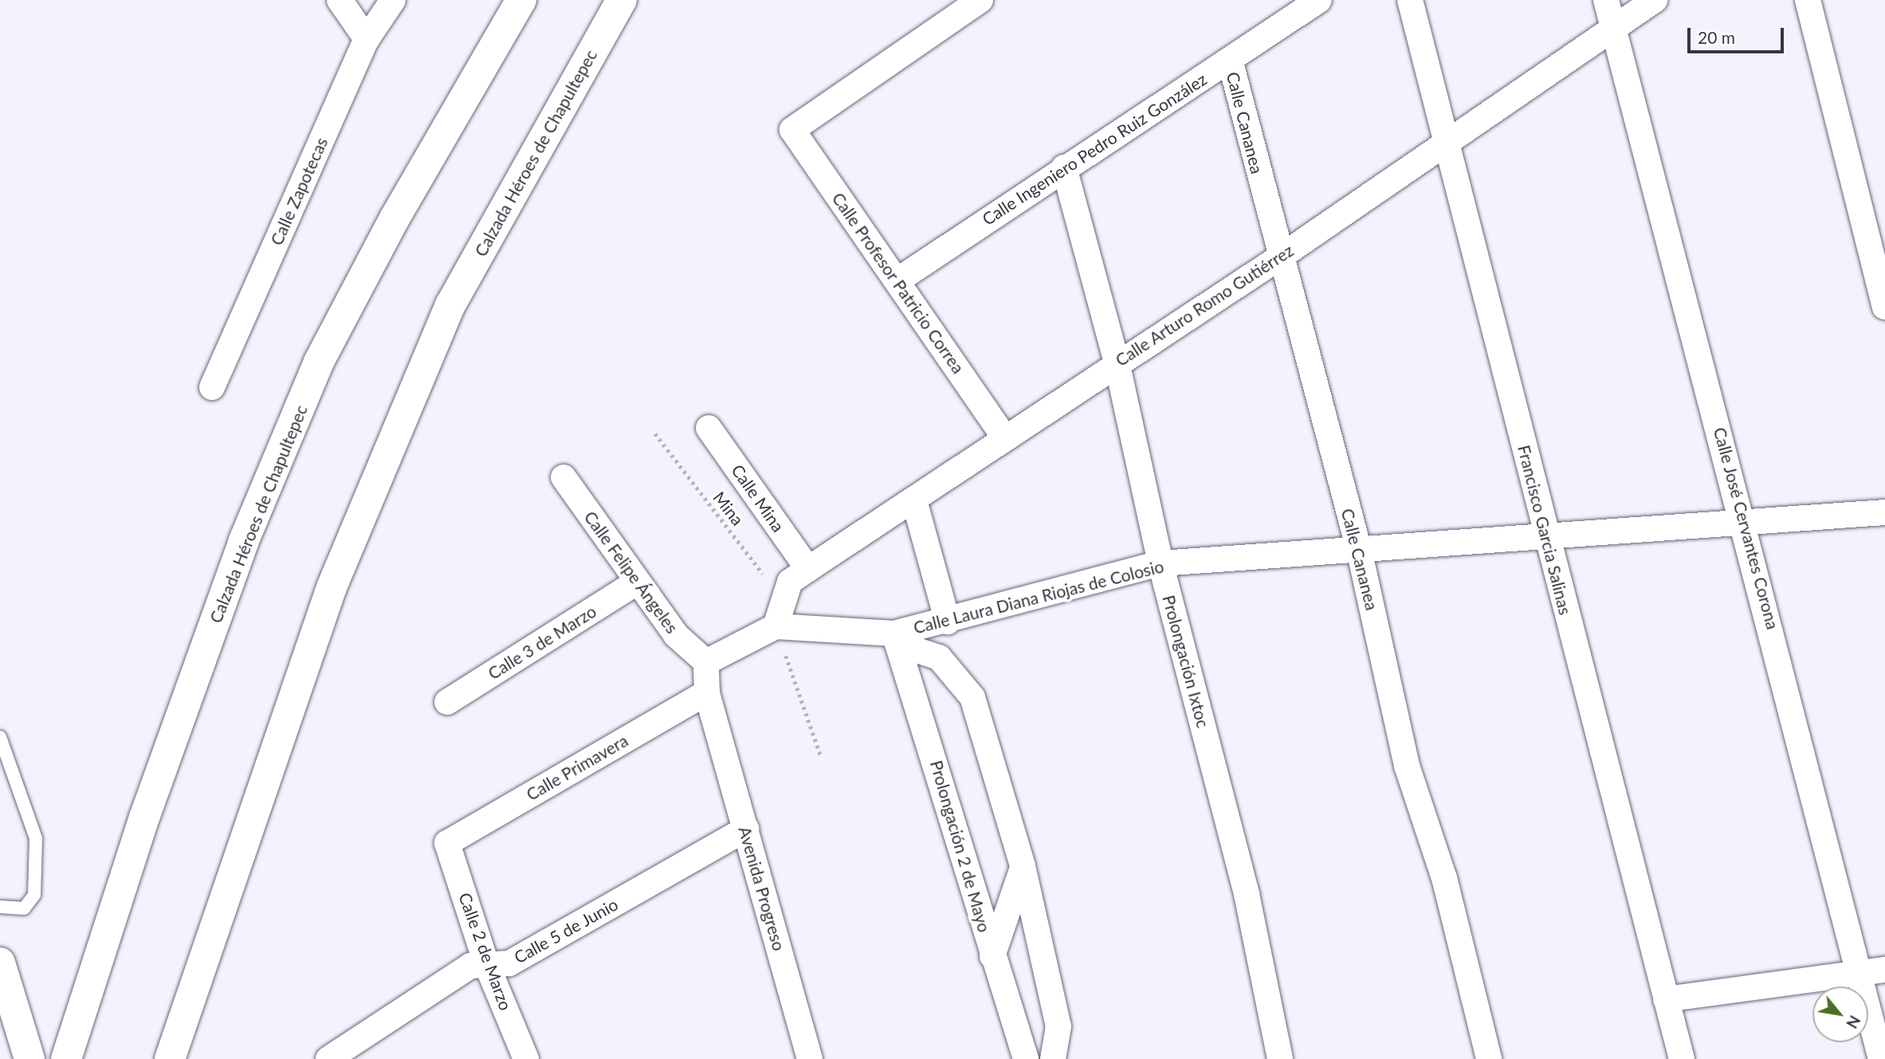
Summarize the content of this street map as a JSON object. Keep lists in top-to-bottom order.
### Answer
{
  "streets": {
    "main road": ["Calzada Héroes de Chapultepec"],
    "street": [
      "Calle Cananea",
      "Calle Ingeniero Pedro Ruiz González",
      "Calle Zapotecas",
      "Calle Profesor Patricio Correa",
      "Calle Arturo Romo Gutiérrez",
      "Calle Mina",
      "Calle José Cervantes Corona",
      "Francisco Garcia Salinas",
      "Calle Felipe Ángeles",
      "Calle Laura Diana Riojas de Colosio",
      "Calle 3 de Marzo",
      "Prolongación Ixtoc",
      "Calle Primavera",
      "Prolongación 2 de Mayo",
      "Avenida Progreso",
      "Calle 5 de Junio",
      "Calle 2 de Marzo"
    ],
    "path": ["Mina"]
  },
  "crossings": [
    ["Calle Cananea", "Calle Ingeniero Pedro Ruiz González"],
    ["Calle Cananea", "Calle Arturo Romo Gutiérrez"],
    ["Calle Cananea", "Calle Laura Diana Riojas de Colosio"],
    ["Calle Ingeniero Pedro Ruiz González", "Calle Profesor Patricio Correa"],
    ["Calle Ingeniero Pedro Ruiz González", "Prolongación Ixtoc"],
    ["Calle Profesor Patricio Correa", "Calle Arturo Romo Gutiérrez"],
    ["Calle Arturo Romo Gutiérrez", "Calle Mina"],
    ["Calle Arturo Romo Gutiérrez", "Mina"],
    ["Calle Arturo Romo Gutiérrez", "Calle José Cervantes Corona"],
    ["Calle Arturo Romo Gutiérrez", "Francisco Garcia Salinas"],
    ["Calle Arturo Romo Gutiérrez", "Prolongación Ixtoc"],
    ["Calle José Cervantes Corona", "Calle Laura Diana Riojas de Colosio"],
    ["Francisco Garcia Salinas", "Calle Laura Diana Riojas de Colosio"],
    ["Calle Felipe Ángeles", "Calle 3 de Marzo"],
    ["Calle Felipe Ángeles", "Avenida Progreso"],
    ["Calle Laura Diana Riojas de Colosio", "Prolongación Ixtoc"],
    ["Calle Laura Diana Riojas de Colosio", "Prolongación 2 de Mayo"],
    ["Calle Primavera", "Avenida Progreso"],
    ["Calle Primavera", "Calle 2 de Marzo"],
    ["Avenida Progreso", "Calle 5 de Junio"],
    ["Calle 5 de Junio", "Calle 2 de Marzo"]
  ],
  "scale_bar": "20 m",
  "north": "bottom right"
}
